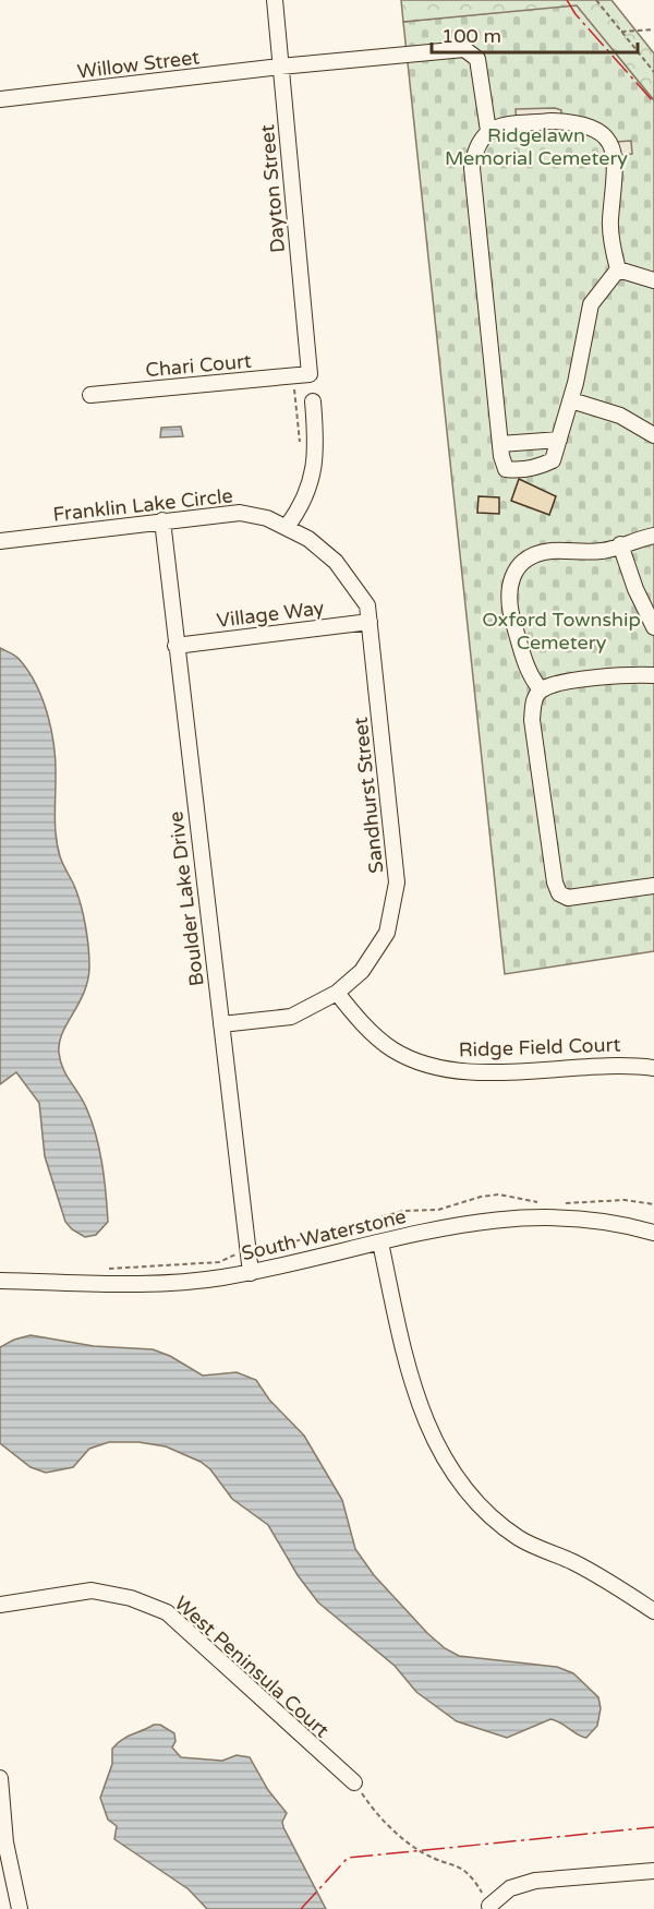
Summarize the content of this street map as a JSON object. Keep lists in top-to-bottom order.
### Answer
{
  "streets": {
    "street": [
      "Willow Street",
      "Dayton Street",
      "Chari Court",
      "Franklin Lake Circle",
      "Village Way",
      "Sandhurst Street",
      "Boulder Lake Drive",
      "Ridge Field Court",
      "South Waterstone",
      "West Peninsula Court"
    ]
  },
  "crossings": [
    ["Willow Street", "Dayton Street"],
    ["Dayton Street", "Chari Court"],
    ["Franklin Lake Circle", "Sandhurst Street"],
    ["Franklin Lake Circle", "Boulder Lake Drive"],
    ["Village Way", "Sandhurst Street"],
    ["Village Way", "Boulder Lake Drive"],
    ["Sandhurst Street", "Boulder Lake Drive"],
    ["Sandhurst Street", "Ridge Field Court"],
    ["Boulder Lake Drive", "South Waterstone"]
  ],
  "parks": ["Ridgelawn Memorial Cemetery", "Oxford Township Cemetery"],
  "scale_bar": "100 m"
}
